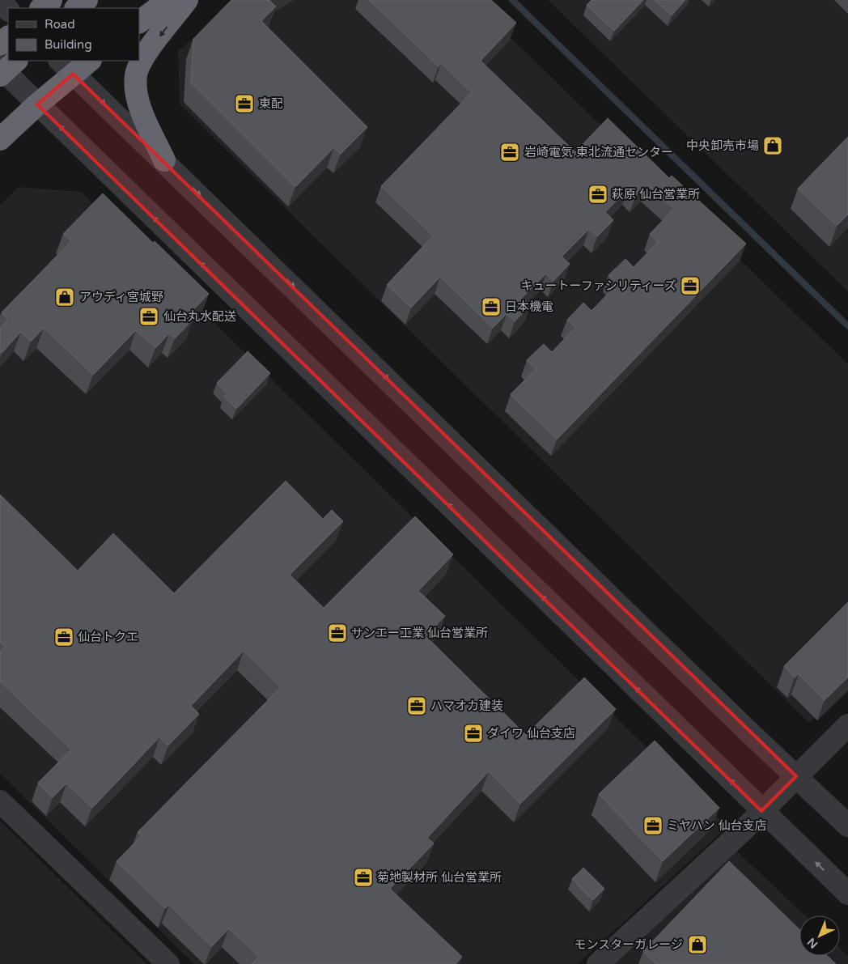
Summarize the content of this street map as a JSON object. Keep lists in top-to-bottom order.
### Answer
{
  "places": {
    "office": [
      "東配",
      "岩崎電気 東北流通センター",
      "萩原 仙台営業所",
      "キュートーファシリティーズ",
      "日本機電",
      "仙台丸水配送",
      "サンエー工業 仙台営業所",
      "仙台トクエ",
      "ハマオカ建装",
      "ダイワ 仙台支店",
      "ミヤハン 仙台支店",
      "菊地製材所 仙台営業所"
    ],
    "shop": ["中央卸売市場", "アウディ宮城野", "モンスターガレージ"]
  },
  "legend": ["Road", "Building"],
  "north": "bottom left"
}
